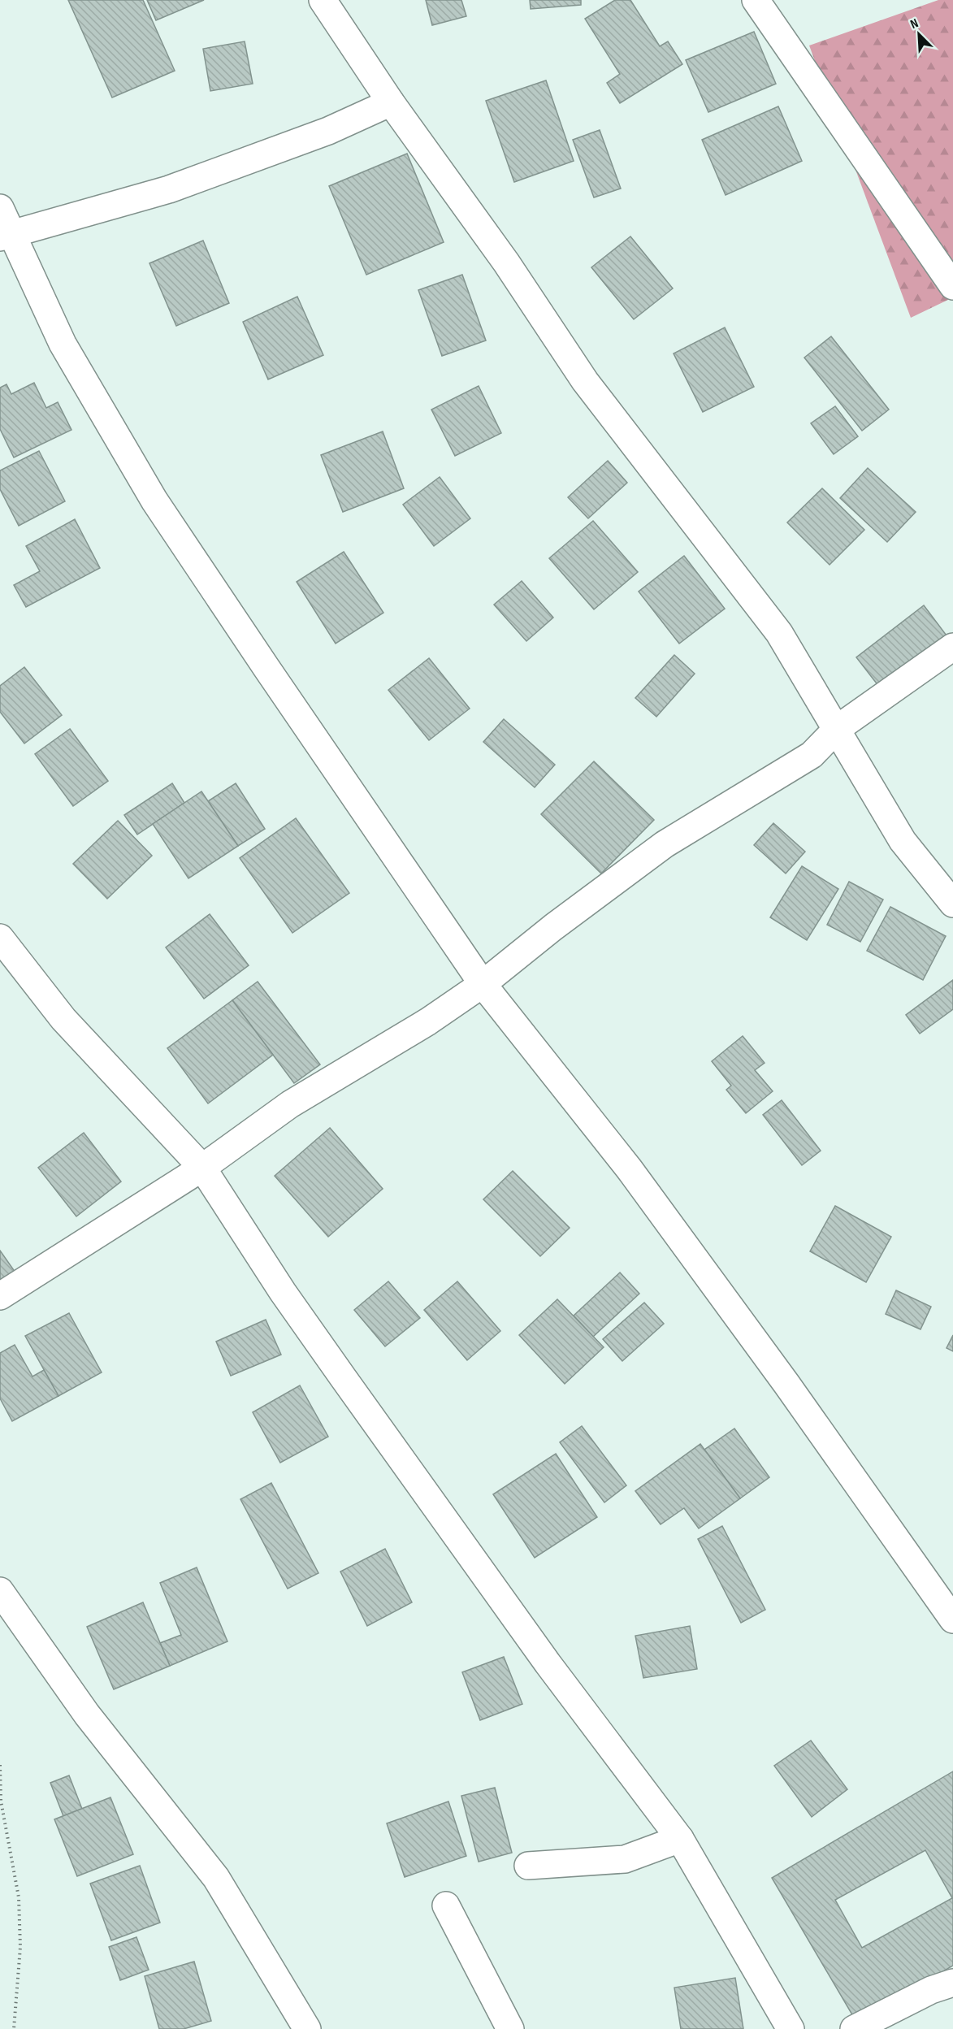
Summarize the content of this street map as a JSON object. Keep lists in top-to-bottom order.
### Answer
{
  "north": "top left"
}
